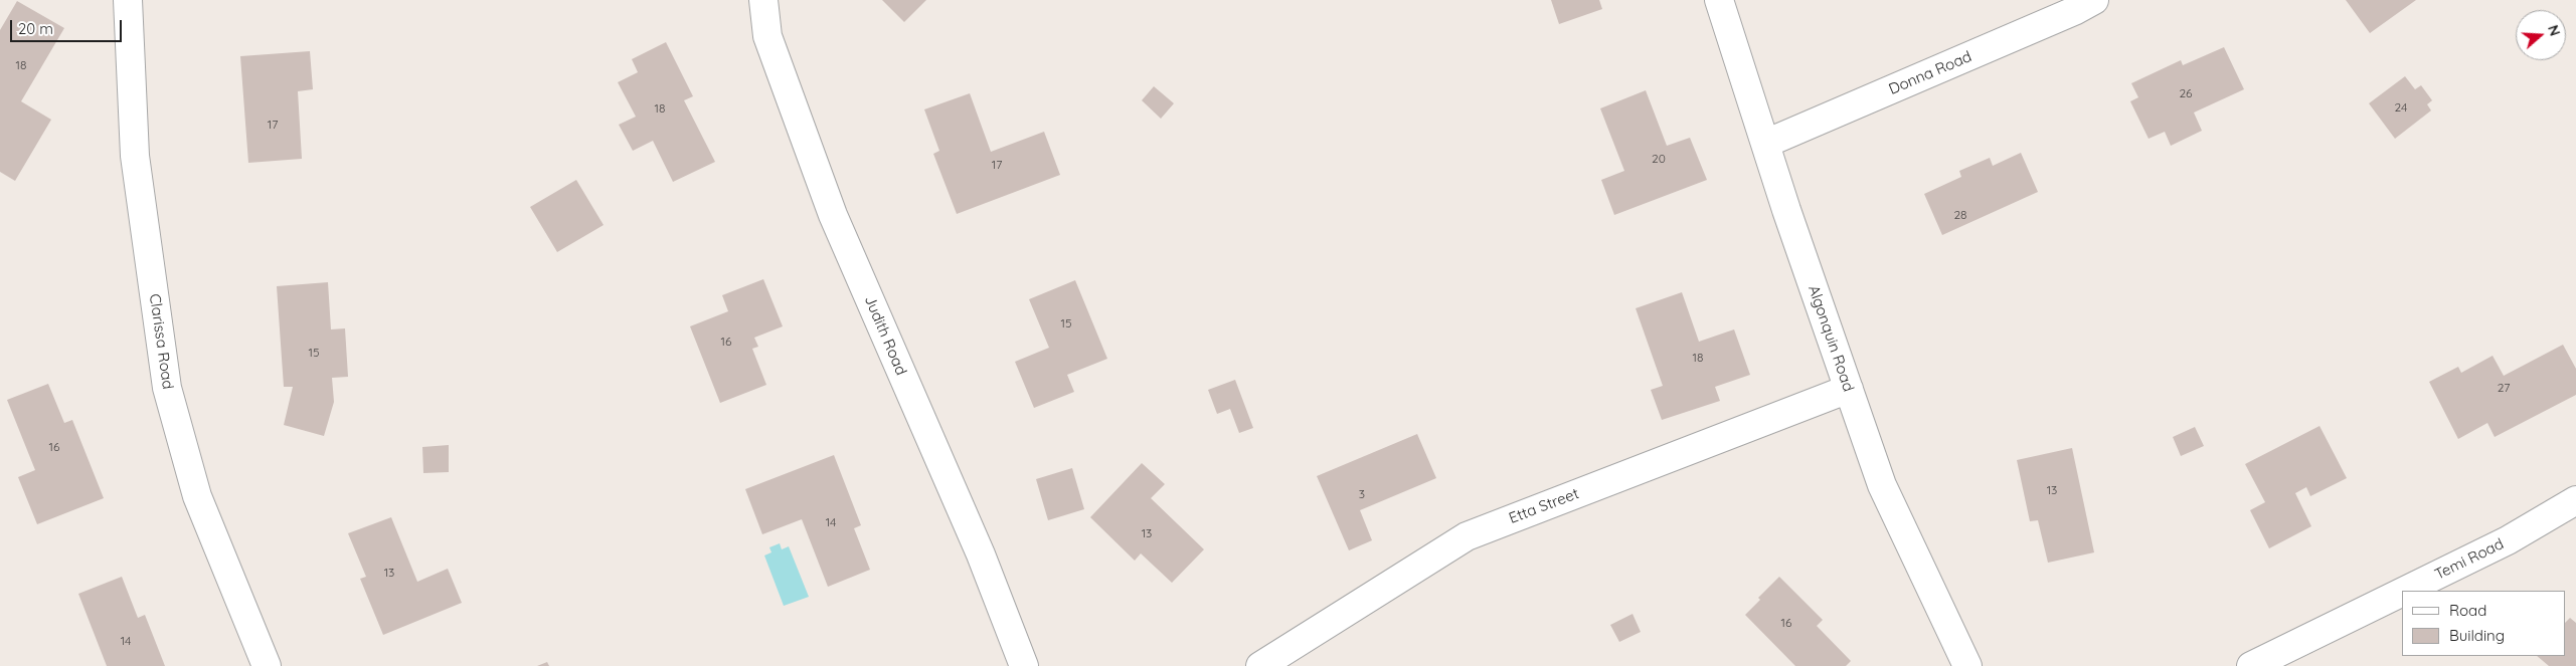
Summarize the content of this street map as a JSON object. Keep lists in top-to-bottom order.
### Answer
{
  "streets": {
    "street": [
      "Donna Road",
      "Judith Road",
      "Algonquin Road",
      "Clarissa Road",
      "Etta Street",
      "Temi Road"
    ]
  },
  "crossings": [
    ["Donna Road", "Algonquin Road"],
    ["Algonquin Road", "Etta Street"]
  ],
  "house_numbers": [
    "18",
    "26",
    "24",
    "18",
    "17",
    "20",
    "17",
    "28",
    "15",
    "16",
    "15",
    "18",
    "27",
    "16",
    "13",
    "3",
    "14",
    "13",
    "13",
    "16",
    "14"
  ],
  "legend": ["Road", "Building"],
  "scale_bar": "20 m",
  "north": "right"
}
